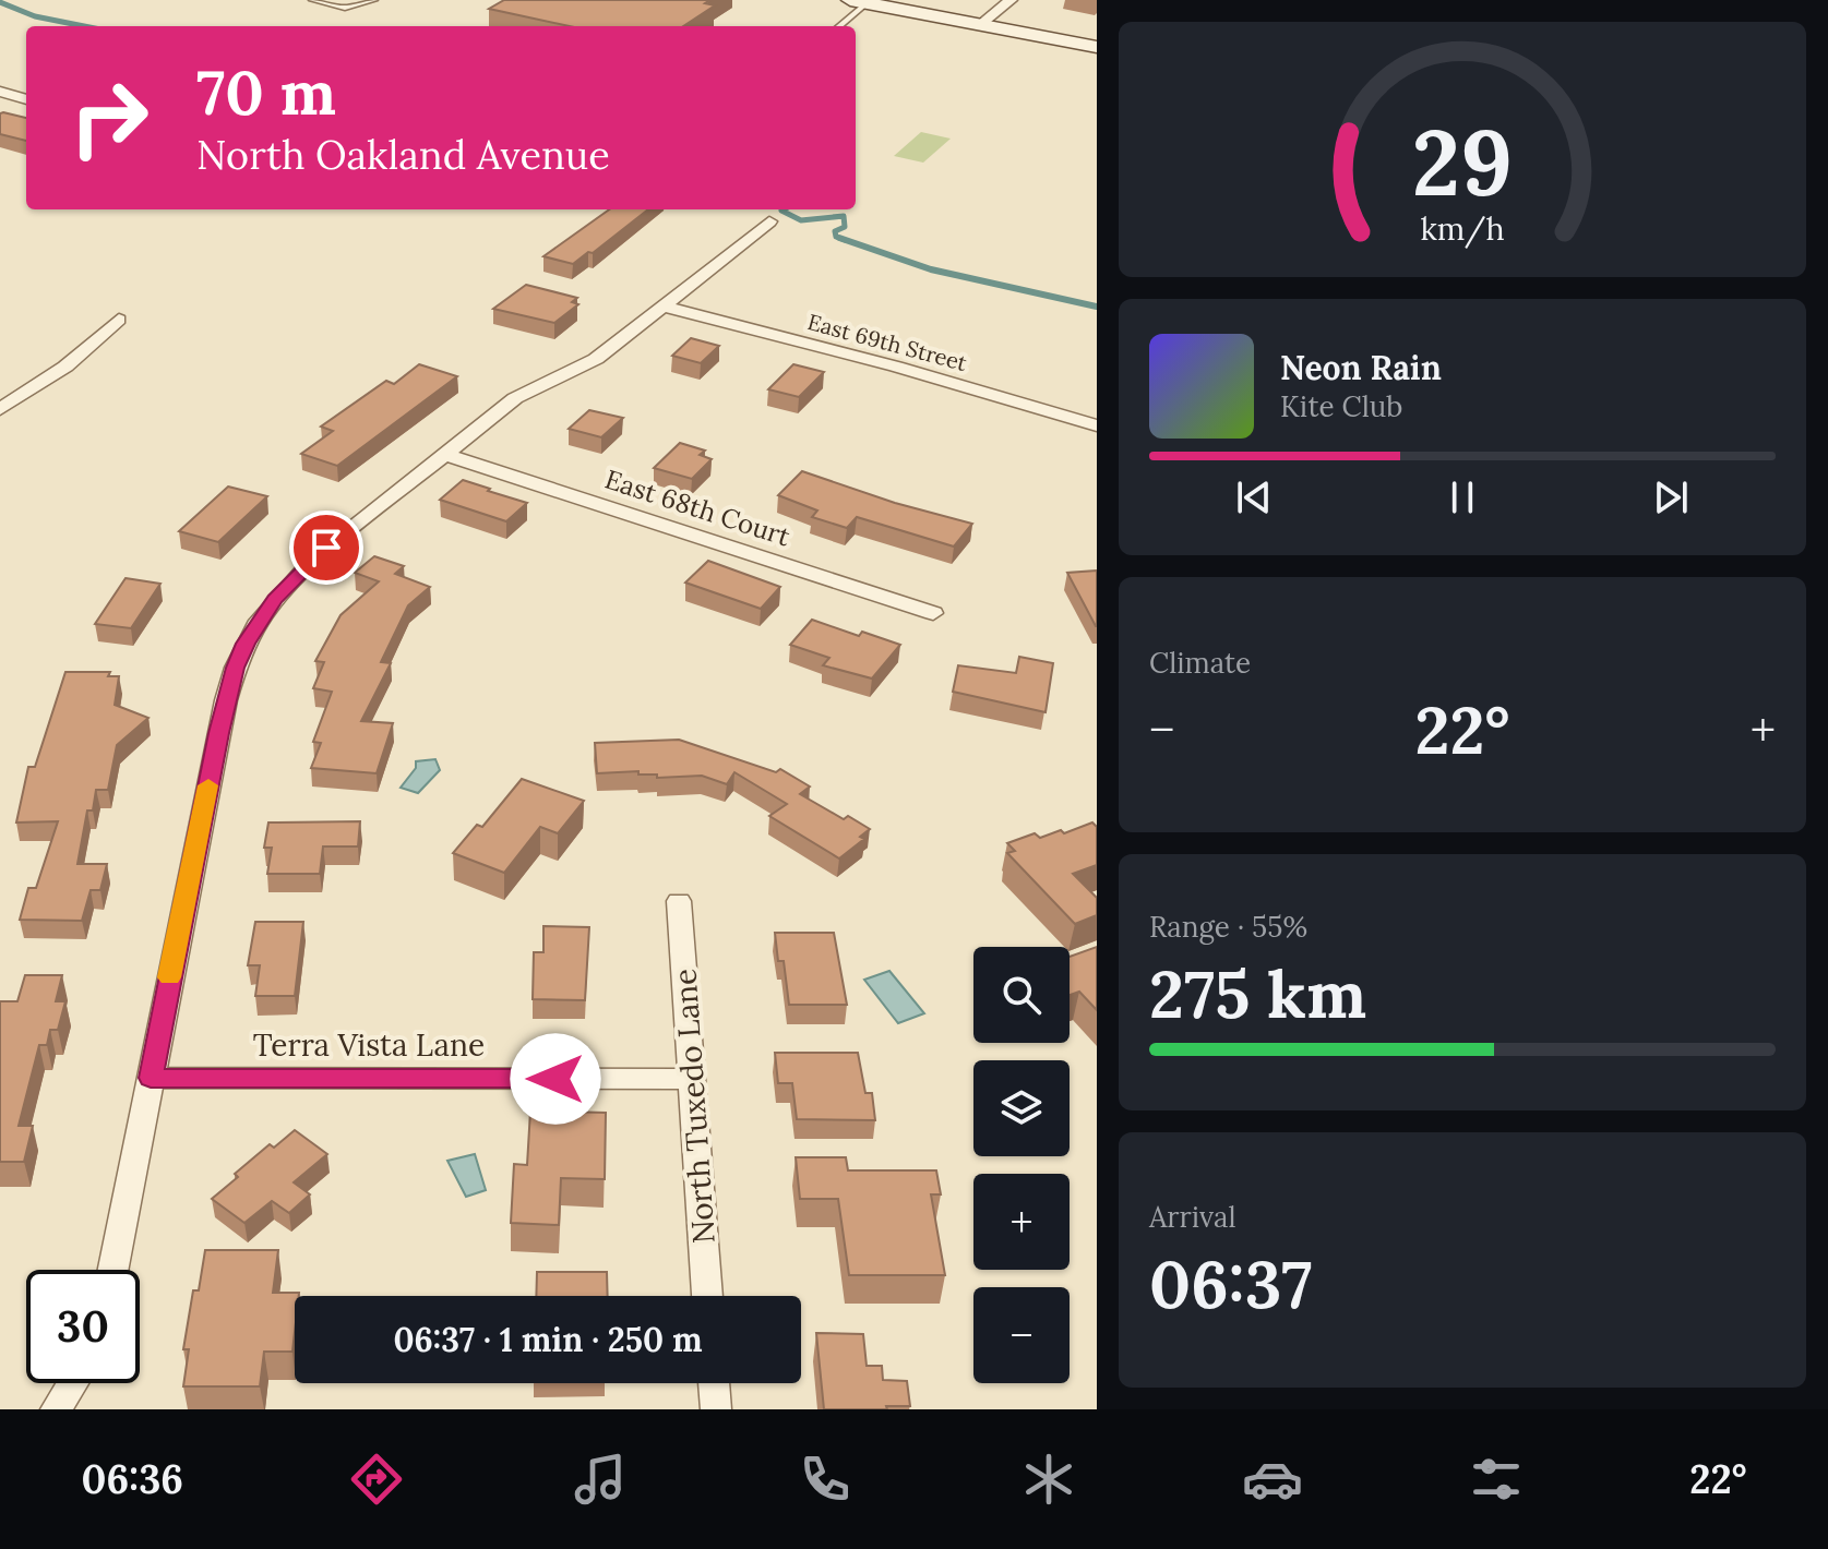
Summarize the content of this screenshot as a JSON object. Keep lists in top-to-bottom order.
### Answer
{
  "streets": {
    "street": [
      "East 69th Street",
      "East 68th Court",
      "Terra Vista Lane",
      "North Tuxedo Lane"
    ]
  },
  "crossings": [
    ["Terra Vista Lane", "North Tuxedo Lane"]
  ],
  "page": {
    "turn": ["70 m", "North Oakland Avenue"],
    "song": ["Neon Rain", "Kite Club"],
    "tile": [
      "Climate",
      ["Range · 55%", "275 km"],
      ["Arrival", "06:37"]
    ],
    "heat": ["−", "22°", "+"],
    "map_buttons": ["+", "−"],
    "limit": "30",
    "trip": "06:37 · 1 min · 250 m",
    "tabs": ["06:36", "22°"],
    "gauge": ["29", "km/h"]
  }
}
